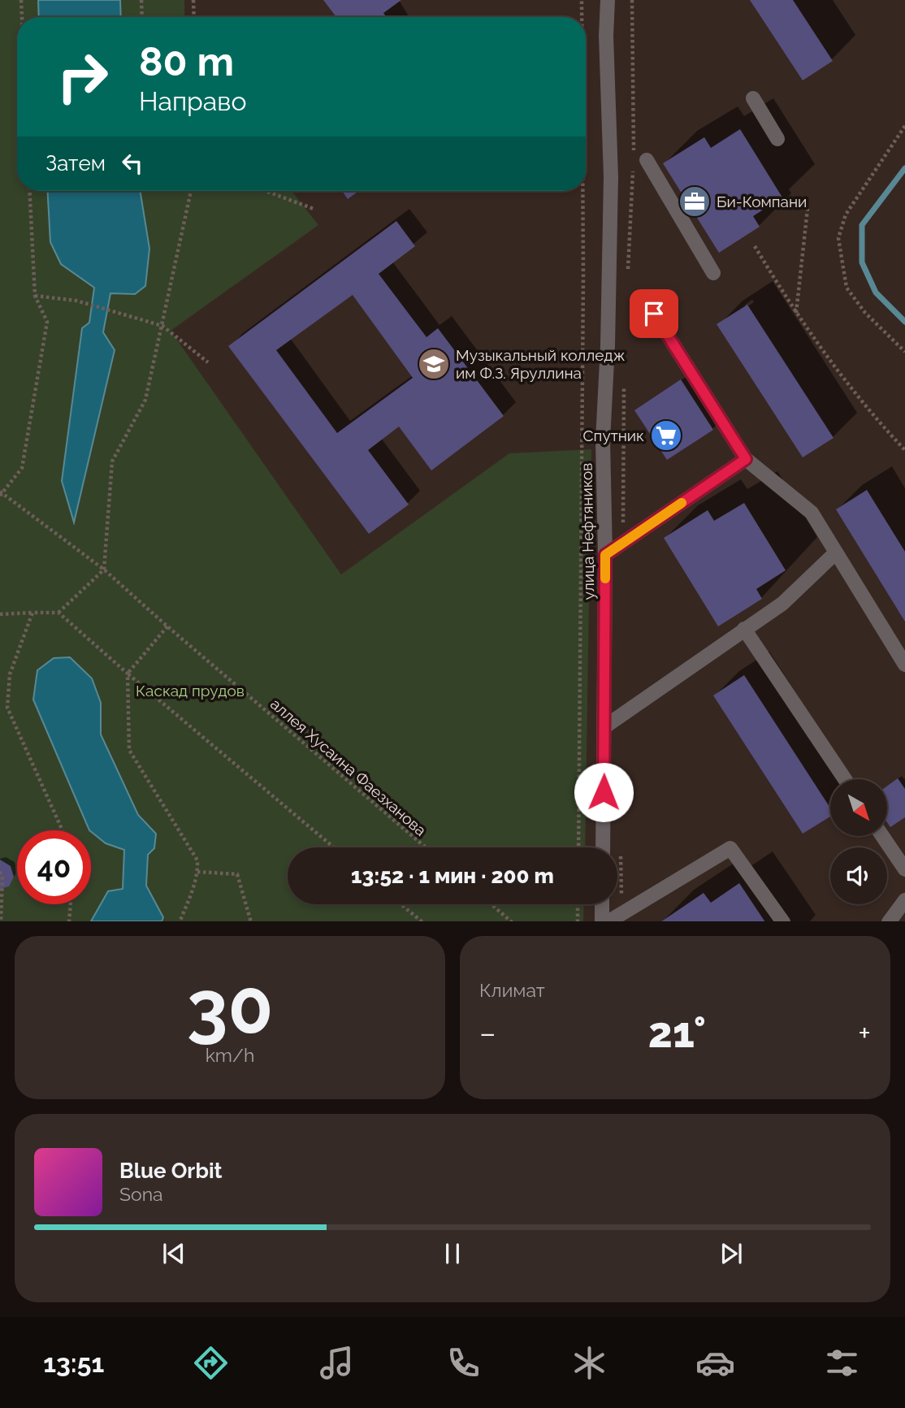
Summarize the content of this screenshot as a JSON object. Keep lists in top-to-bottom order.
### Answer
{
  "streets": {
    "street": ["улица Нефтяников"],
    "path": ["аллея Хусаина Фаезханова"]
  },
  "parks": ["Каскад прудов"],
  "places": {
    "office": ["Би-Компани"],
    "school or university": ["Музыкальный колледж им Ф.З. Яруллина"],
    "supermarket": ["Спутник"]
  },
  "north": "bottom right",
  "page": {
    "turn": ["80 m", "Направо"],
    "then": "Затем",
    "limit": "40",
    "trip": "13:52 · 1 мин · 200 m",
    "tile": [
      ["30", "km/h"],
      "Климат"
    ],
    "heat": ["−", "21°", "+"],
    "song": ["Blue Orbit", "Sona"],
    "tabs": "13:51"
  }
}
